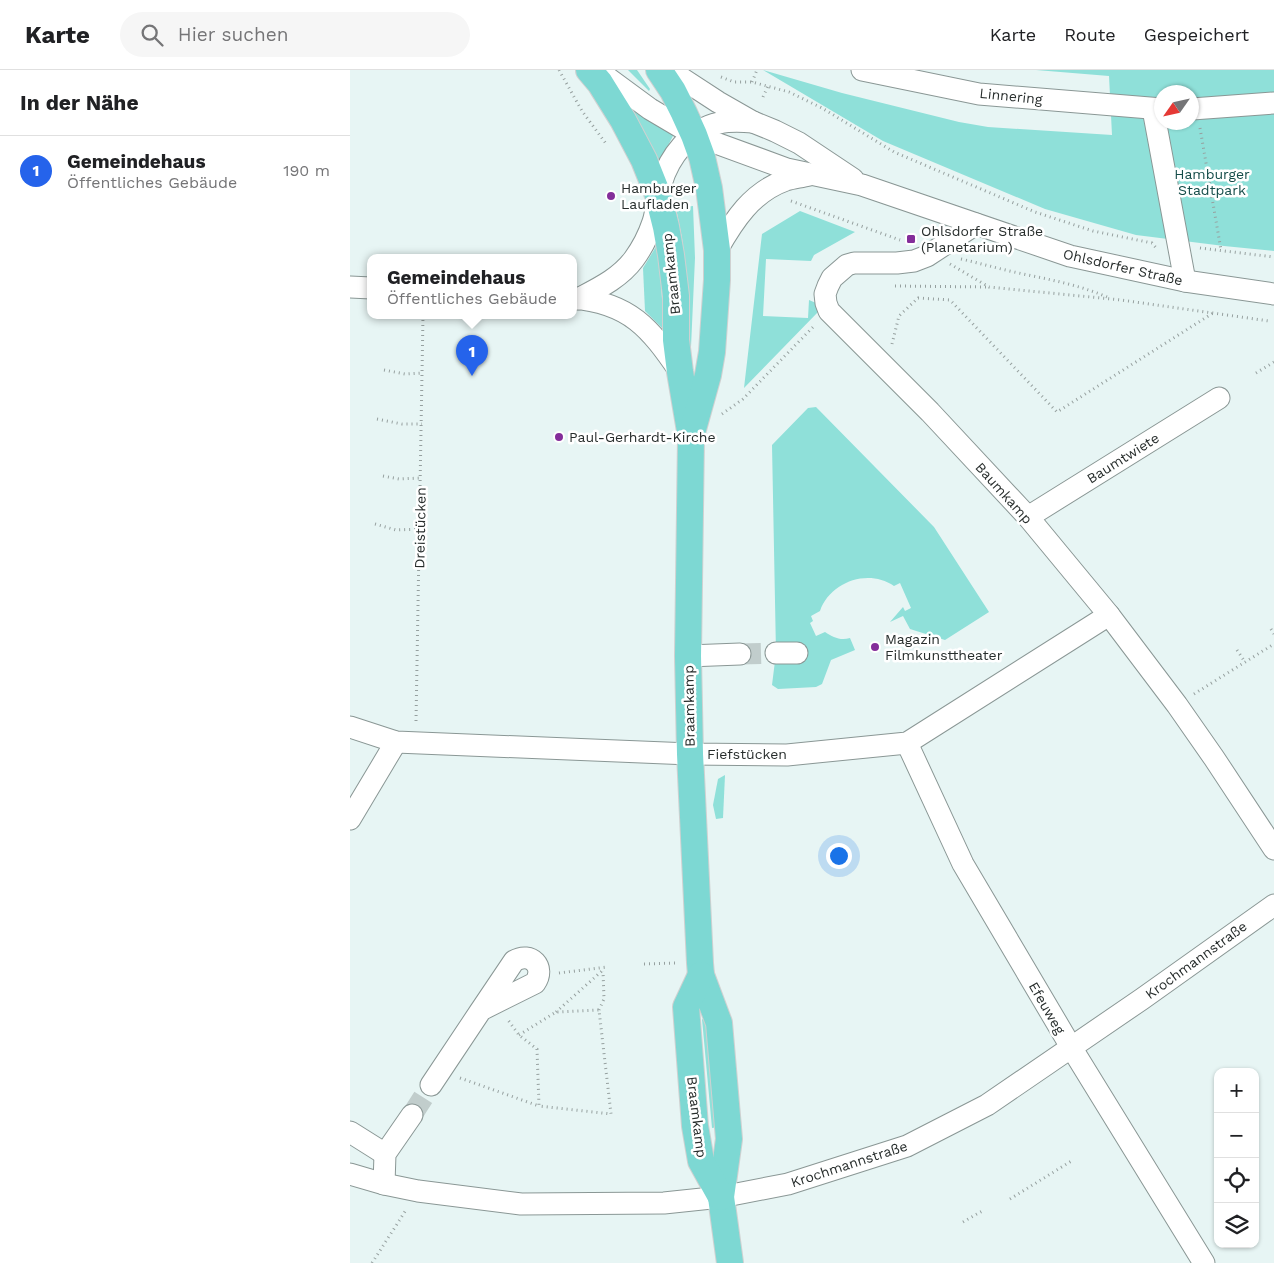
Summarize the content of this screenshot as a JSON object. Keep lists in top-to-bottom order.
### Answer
{
  "streets": {
    "main road": ["Braamkamp"],
    "street": [
      "Linnering",
      "Ohlsdorfer Straße",
      "Baumtwiete",
      "Baumkamp",
      "Fiefstücken",
      "Krochmannstraße",
      "Efeuweg"
    ],
    "path": ["Dreistücken"]
  },
  "crossings": [
    ["Ohlsdorfer Straße", "Braamkamp"],
    ["Ohlsdorfer Straße", "Baumkamp"],
    ["Braamkamp", "Fiefstücken"],
    ["Braamkamp", "Krochmannstraße"],
    ["Baumtwiete", "Baumkamp"],
    ["Baumkamp", "Fiefstücken"],
    ["Dreistücken", "Fiefstücken"],
    ["Fiefstücken", "Efeuweg"],
    ["Krochmannstraße", "Efeuweg"]
  ],
  "parks": ["Hamburger Stadtpark"],
  "places": {
    "other": ["Hamburger Laufladen", "Paul-Gerhardt-Kirche", "Magazin Filmkunsttheater"],
    "transit": ["Ohlsdorfer Straße (Planetarium)"]
  },
  "north": "bottom left",
  "page": {
    "header": "Karte",
    "search": "Hier suchen",
    "nav": ["Karte", "Route", "Gespeichert"],
    "heading": "In der Nähe",
    "list": [
      {
        "mark": "1",
        "name": "Gemeindehaus",
        "note": "Öffentliches Gebäude",
        "value": "190 m"
      }
    ],
    "popup": ["Gemeindehaus", "Öffentliches Gebäude"],
    "pins": "1",
    "map_buttons": ["+", "−"]
  }
}
